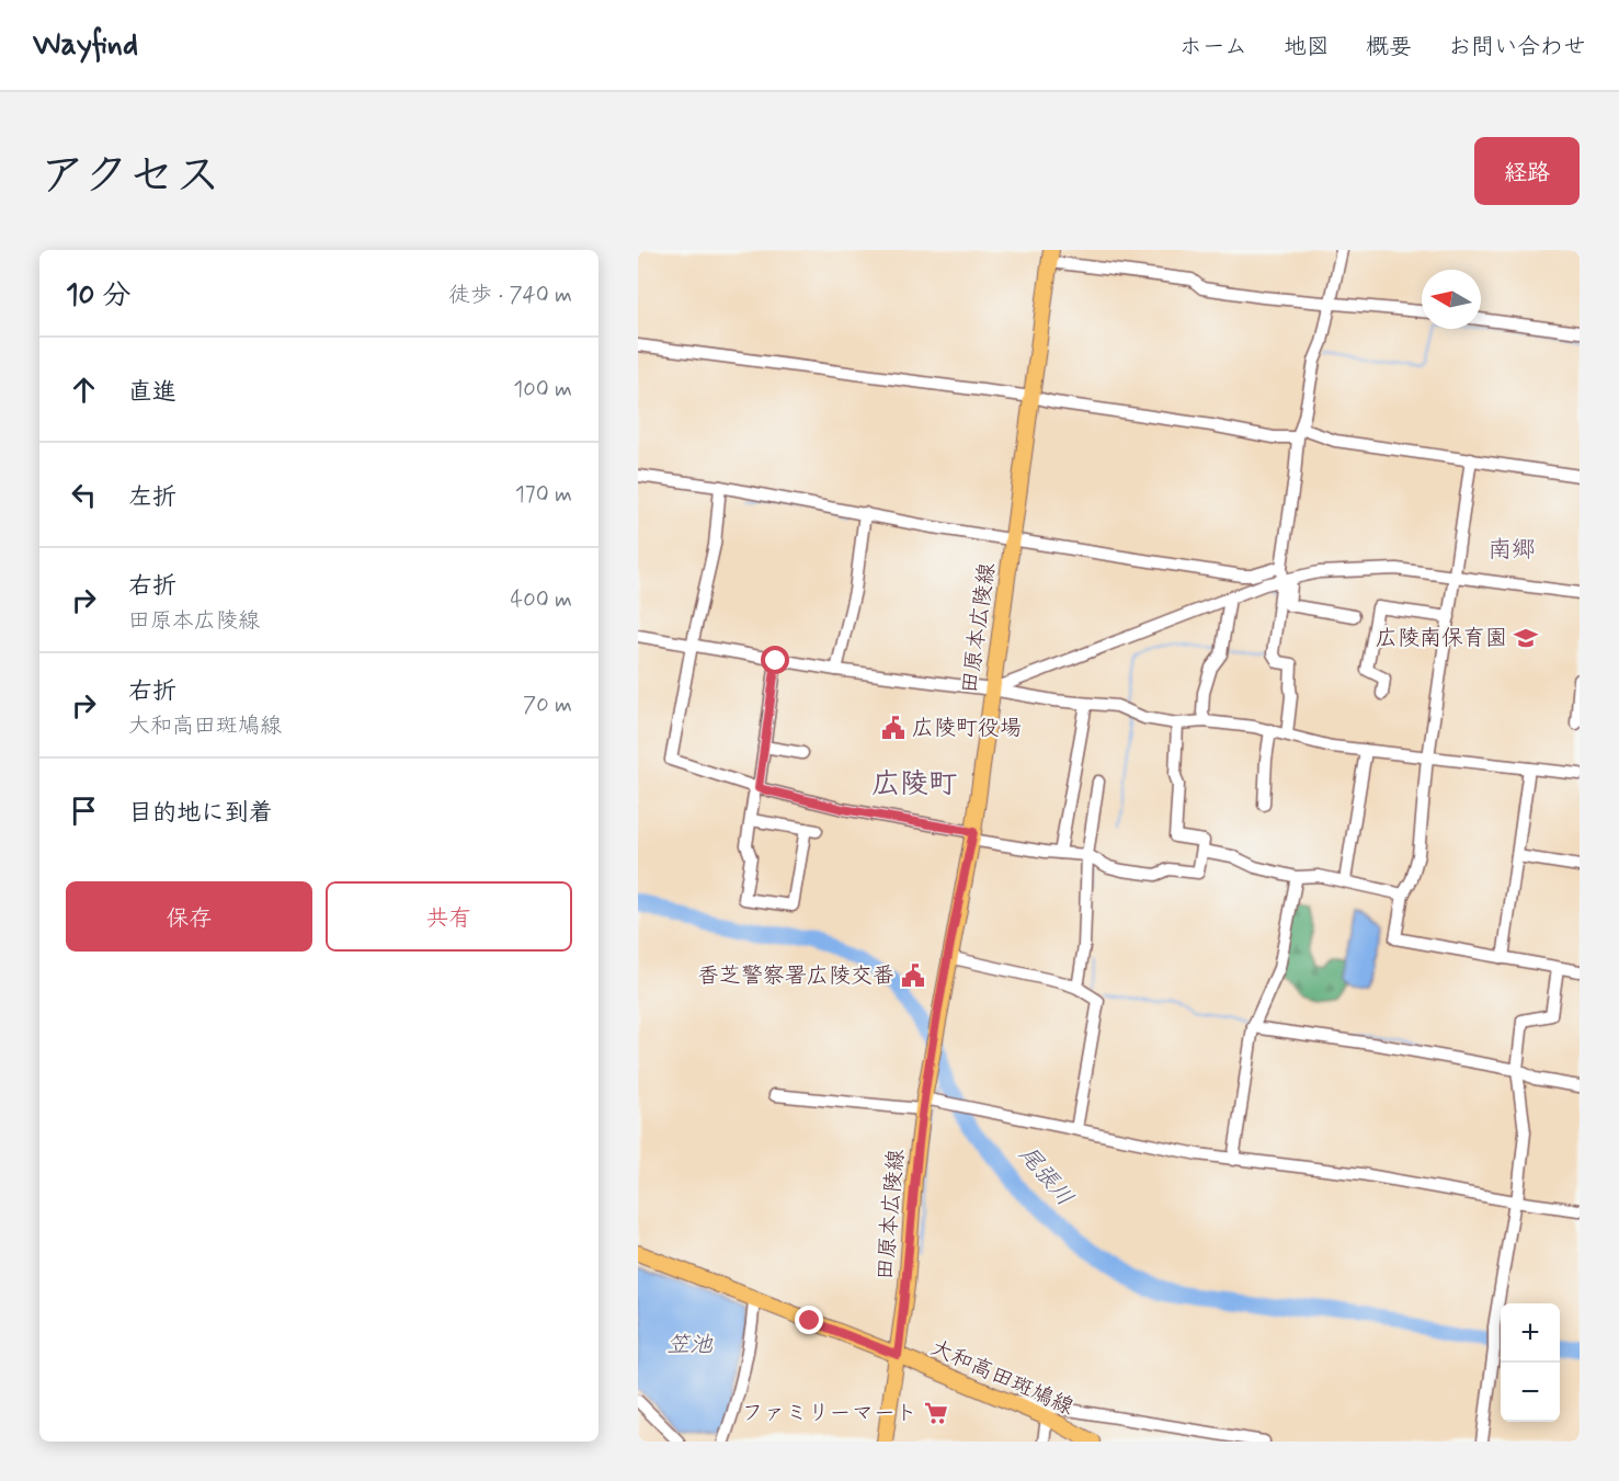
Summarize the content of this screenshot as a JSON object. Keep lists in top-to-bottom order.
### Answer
{
  "streets": {
    "main road": ["田原本広陵線", "大和高田斑鳩線"]
  },
  "crossings": [
    ["田原本広陵線", "大和高田斑鳩線"]
  ],
  "districts": ["南郷", "広陵町"],
  "water": ["尾張川", "笠池"],
  "places": {
    "school or university": ["広陵南保育園"],
    "public building": ["広陵町役場", "香芝警察署広陵交番"],
    "supermarket": ["ファミリーマート"]
  },
  "north": "left",
  "page": {
    "header": "Wayfind",
    "nav": [
      "ホーム",
      "地図",
      "概要",
      "お問い合わせ"
    ],
    "title": "アクセス",
    "buttons": [
      "経路",
      ["保存", "共有"]
    ],
    "heading": ["10 分", "徒歩 · 740 m"],
    "list": [
      ["直進", "100 m"],
      ["左折", "170 m"],
      ["右折", "田原本広陵線", "400 m"],
      ["右折", "大和高田斑鳩線", "70 m"],
      "目的地に到着"
    ],
    "map_buttons": ["+", "−"]
  }
}
